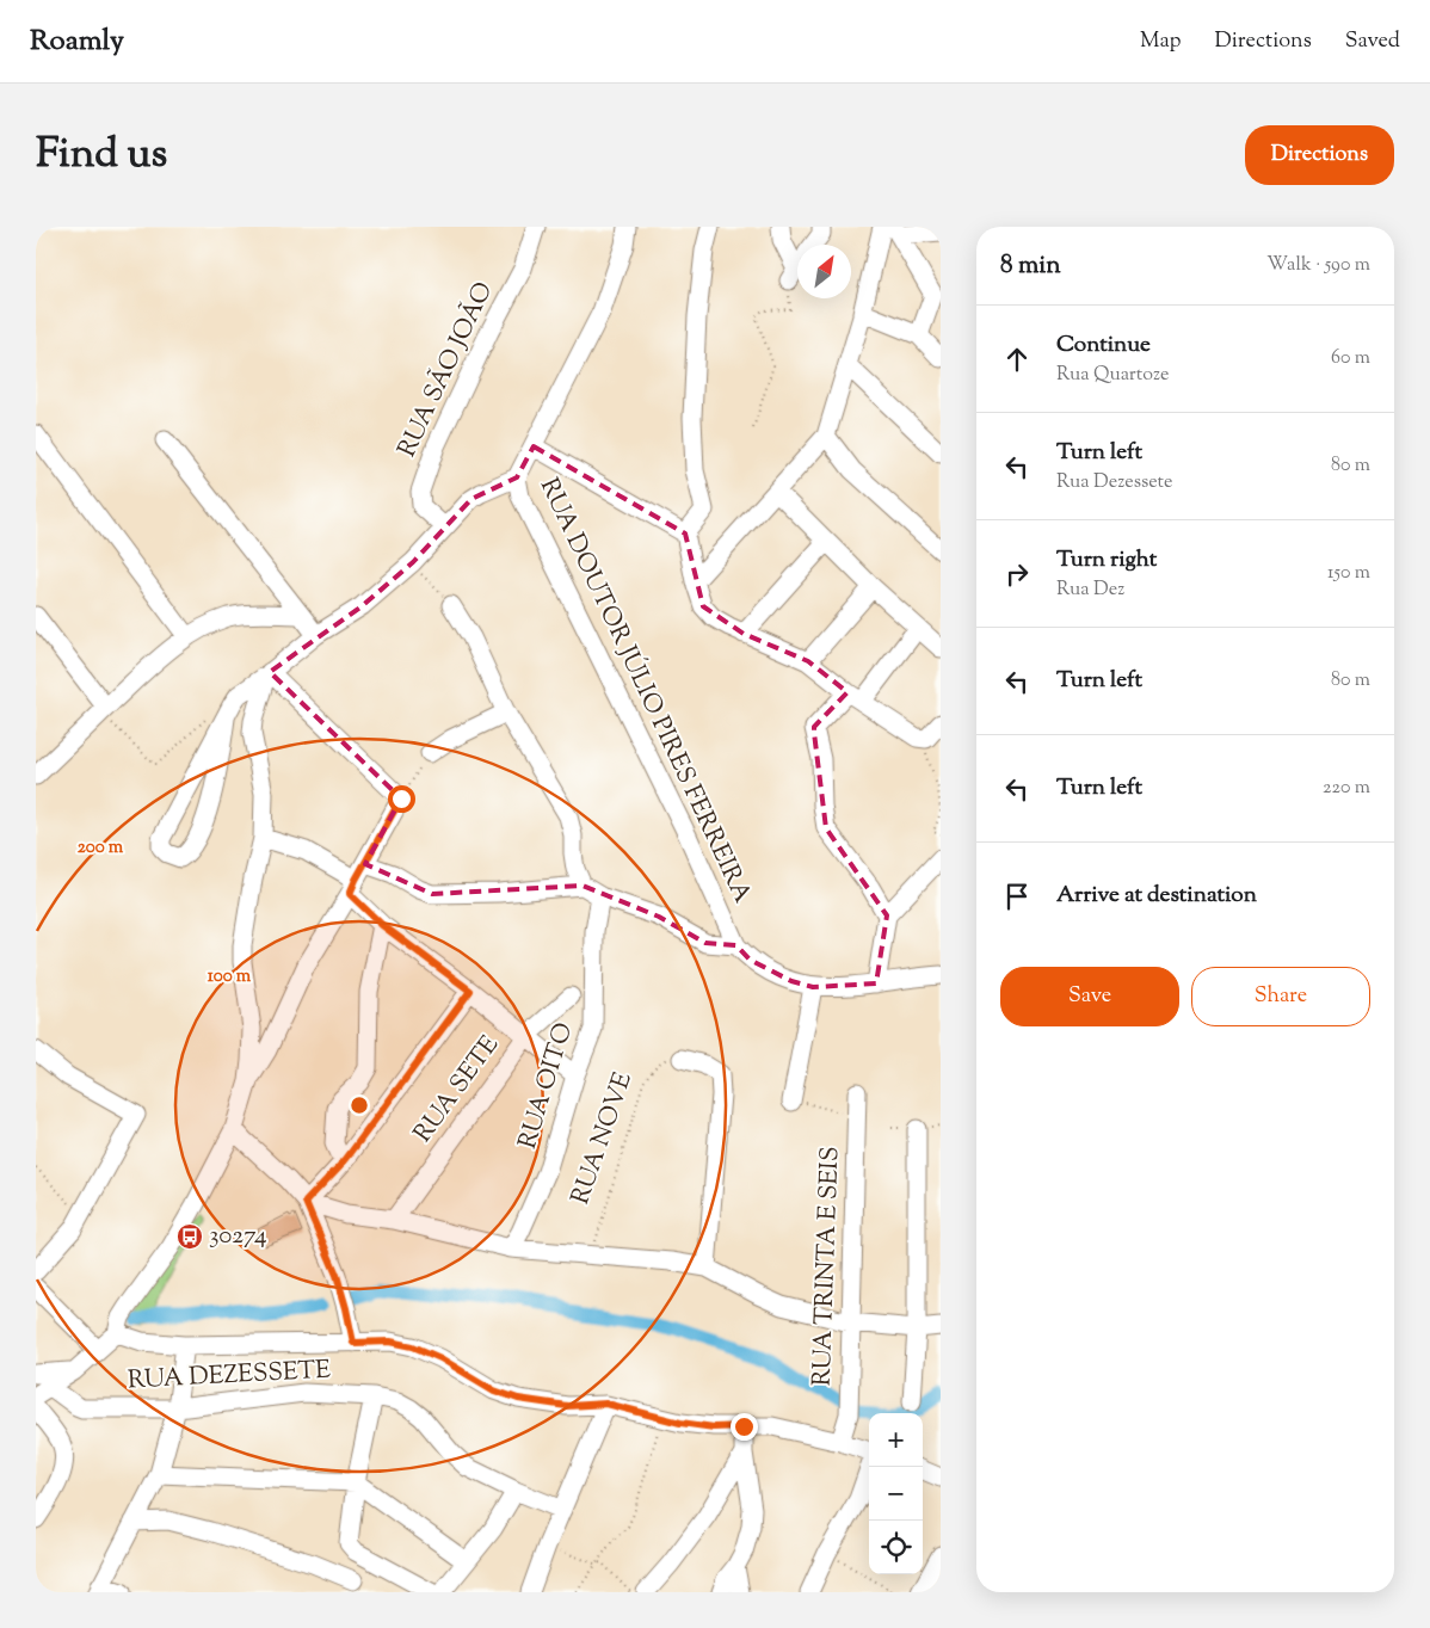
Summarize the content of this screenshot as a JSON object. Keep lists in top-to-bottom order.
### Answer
{
  "streets": {
    "street": [
      "RUA SÃO JOÃO",
      "RUA DOUTOR JÚLIO PIRES FERREIRA",
      "RUA OITO",
      "RUA SETE",
      "RUA TRINTA E SEIS",
      "RUA DEZESSETE"
    ],
    "path": ["RUA NOVE"]
  },
  "places": {
    "bus stop": ["30274"]
  },
  "north": "top right",
  "page": {
    "header": "Roamly",
    "nav": ["Map", "Directions", "Saved"],
    "title": "Find us",
    "buttons": [
      "Directions",
      ["Save", "Share"]
    ],
    "heading": ["8 min", "Walk · 590 m"],
    "list": [
      ["Continue", "Rua Quartoze", "60 m"],
      ["Turn left", "Rua Dezessete", "80 m"],
      ["Turn right", "Rua Dez", "150 m"],
      ["Turn left", "80 m"],
      ["Turn left", "220 m"],
      "Arrive at destination"
    ],
    "map_buttons": ["+", "−"]
  },
  "rings": ["200 m", "100 m"]
}
